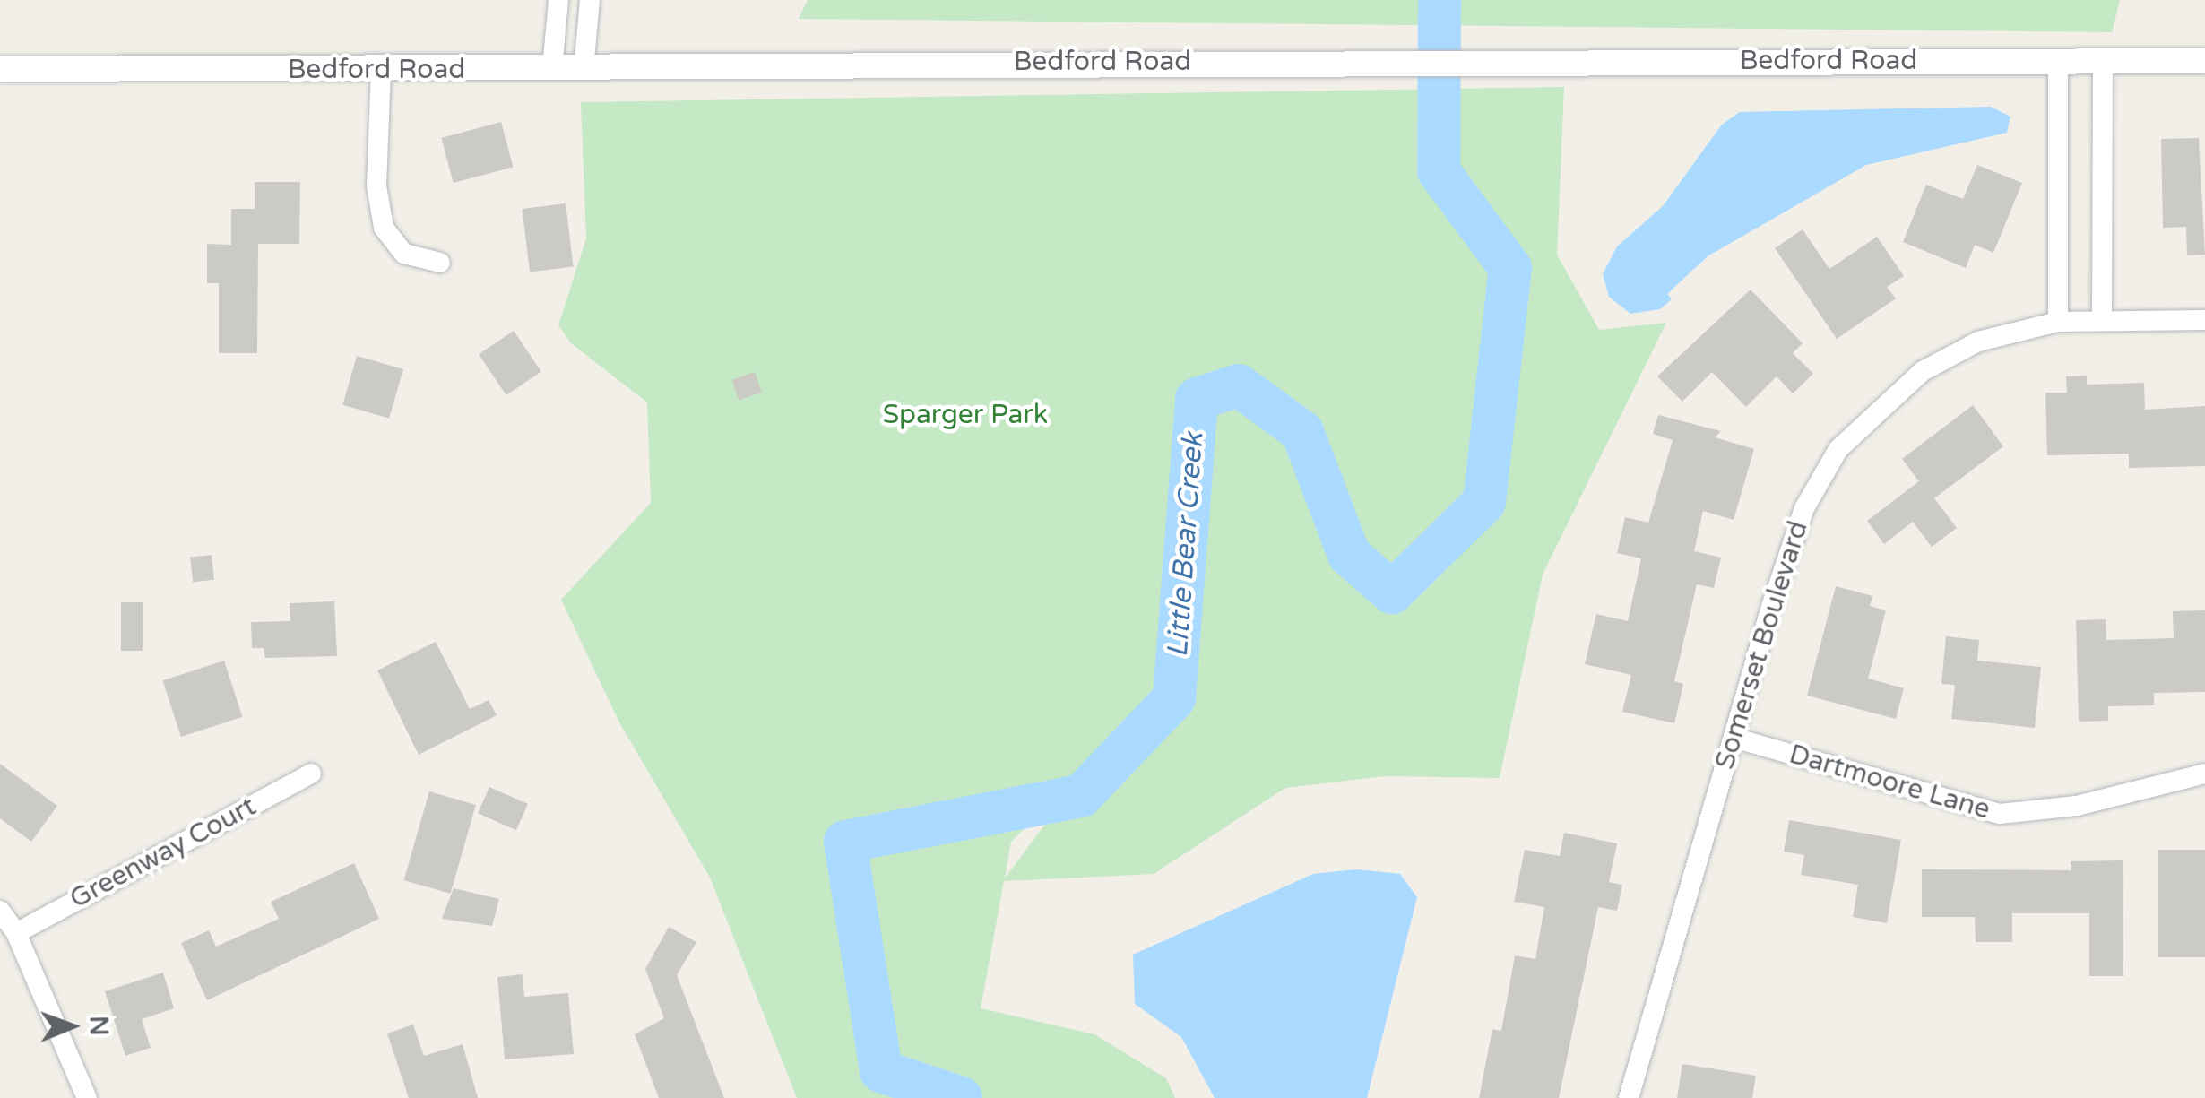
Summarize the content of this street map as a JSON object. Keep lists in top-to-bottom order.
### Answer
{
  "streets": {
    "street": [
      "Bedford Road",
      "Somerset Boulevard",
      "Dartmoore Lane",
      "Greenway Court"
    ]
  },
  "crossings": [
    ["Somerset Boulevard", "Dartmoore Lane"]
  ],
  "water": ["Little Bear Creek"],
  "parks": ["Sparger Park"],
  "north": "right"
}
